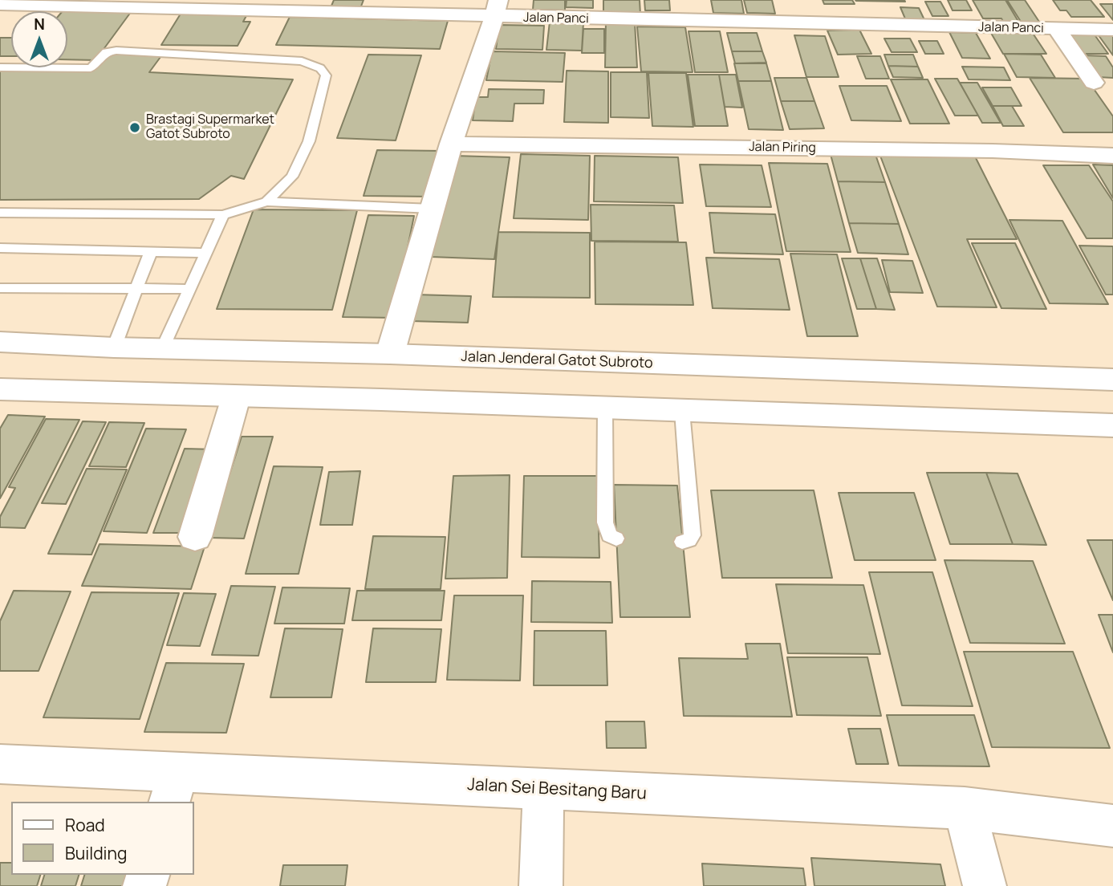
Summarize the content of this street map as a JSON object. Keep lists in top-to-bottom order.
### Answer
{
  "streets": {
    "street": [
      "Jalan Panci",
      "Jalan Piring",
      "Jalan Jenderal Gatot Subroto",
      "Jalan Sei Besitang Baru"
    ]
  },
  "places": ["Brastagi Supermarket Gatot Subroto"],
  "legend": ["Road", "Building"],
  "north": "top"
}
